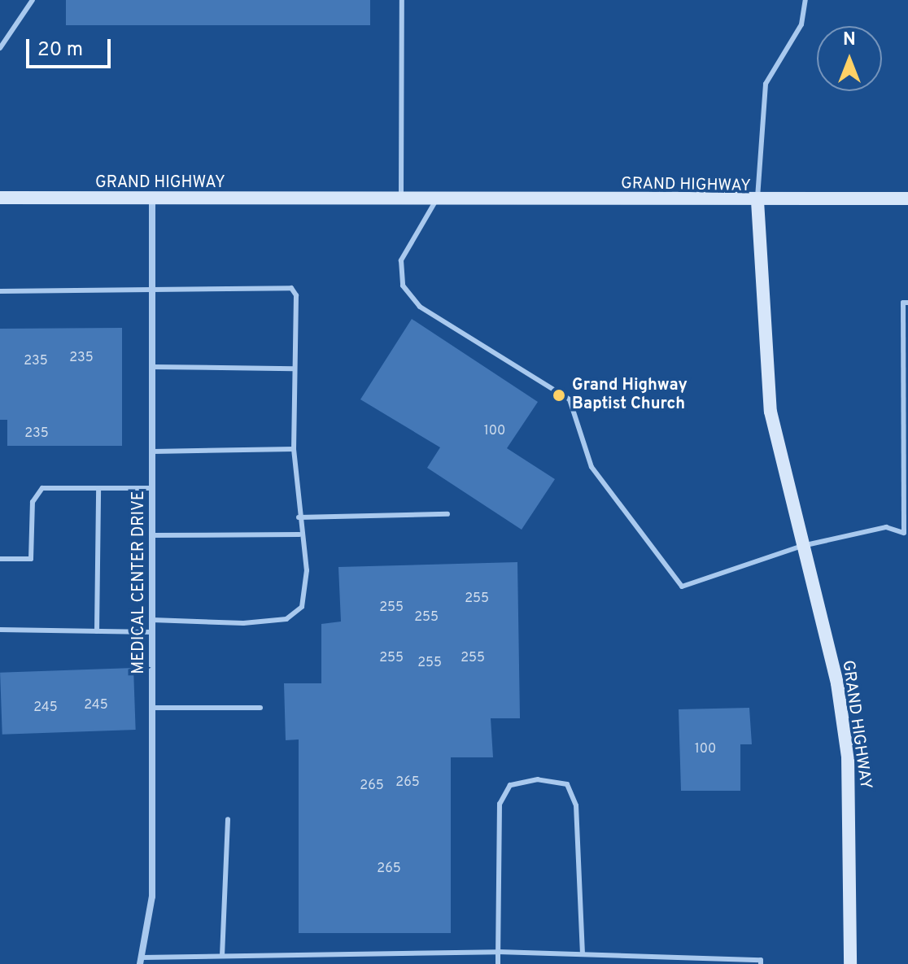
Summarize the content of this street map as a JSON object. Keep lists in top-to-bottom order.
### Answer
{
  "streets": {
    "main road": ["GRAND HIGHWAY"],
    "street": ["MEDICAL CENTER DRIVE"]
  },
  "crossings": [
    ["GRAND HIGHWAY", "MEDICAL CENTER DRIVE"]
  ],
  "places": ["Grand Highway Baptist Church"],
  "house_numbers": [
    "235",
    "235",
    "100",
    "235",
    "255",
    "255",
    "255",
    "255",
    "255",
    "255",
    "245",
    "245",
    "100",
    "265",
    "265",
    "265"
  ],
  "scale_bar": "20 m",
  "north": "top"
}
